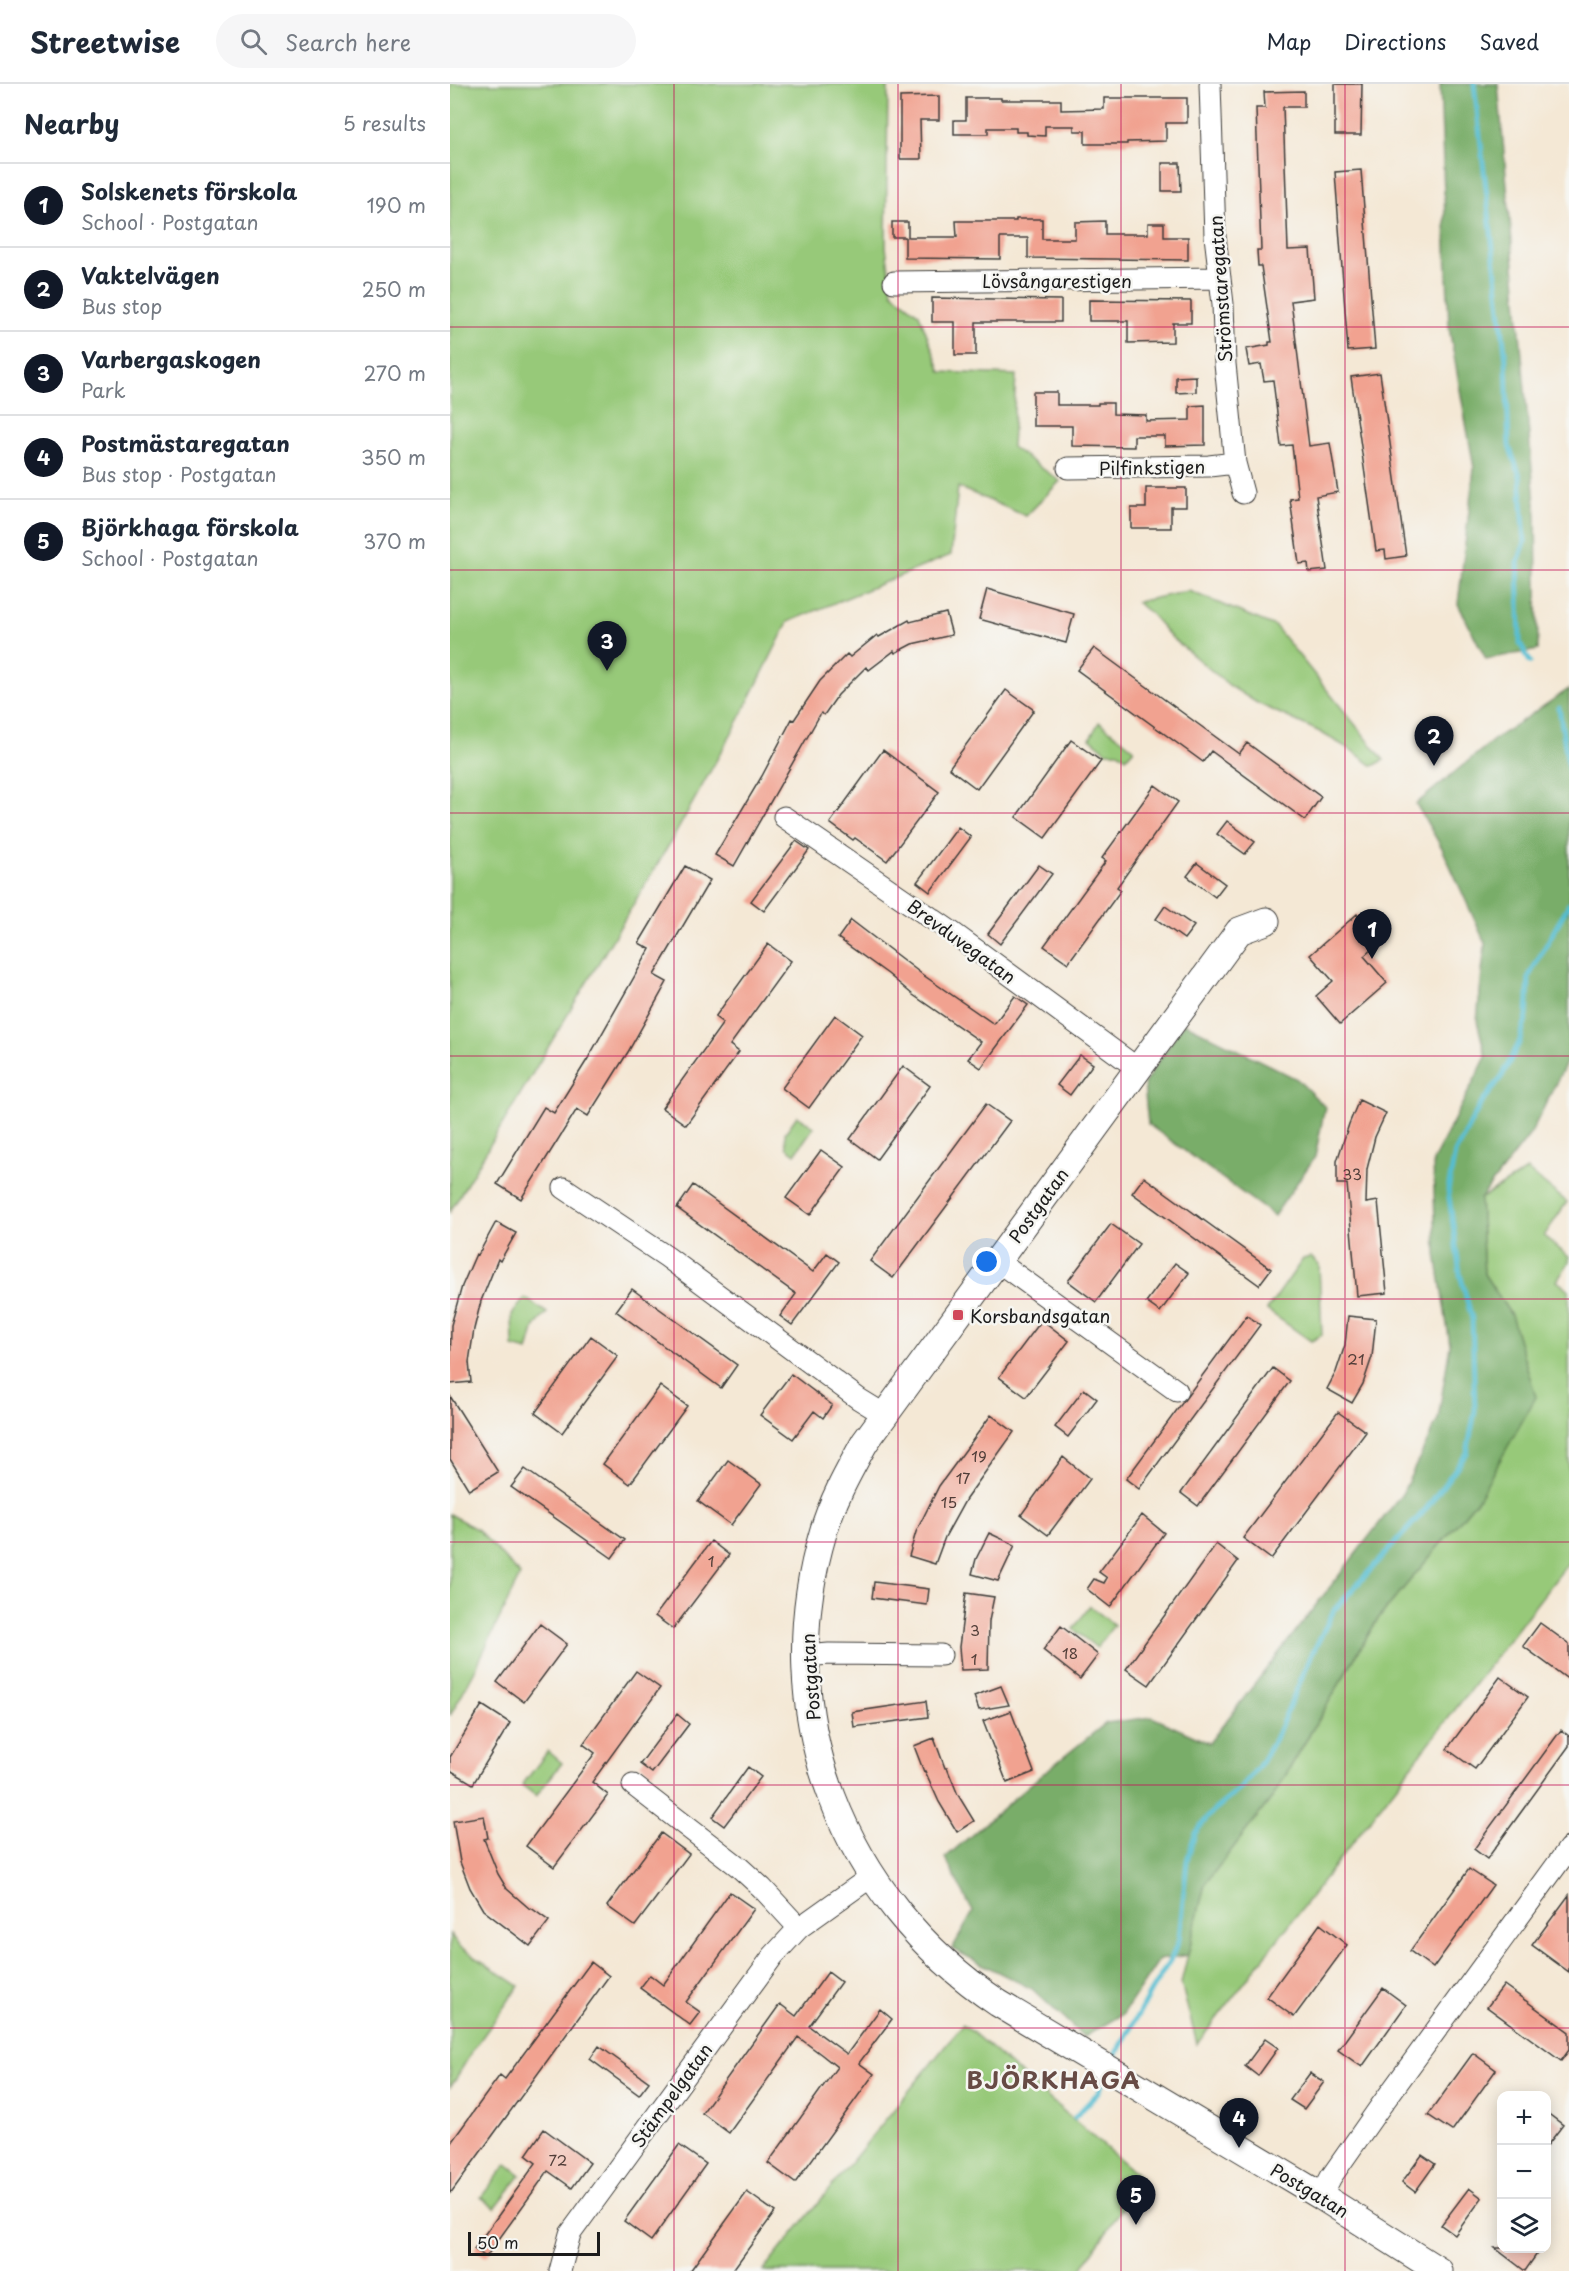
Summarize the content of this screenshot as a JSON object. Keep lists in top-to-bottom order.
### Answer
{
  "streets": {
    "street": [
      "Lövsångarestigen",
      "Strömstaregatan",
      "Pilfinkstigen",
      "Brevduvegatan",
      "Postgatan",
      "Stämpelgatan"
    ]
  },
  "crossings": [
    ["Lövsångarestigen", "Strömstaregatan"],
    ["Strömstaregatan", "Pilfinkstigen"],
    ["Brevduvegatan", "Postgatan"],
    ["Postgatan", "Stämpelgatan"]
  ],
  "districts": ["BJÖRKHAGA"],
  "places": {
    "transit": ["Korsbandsgatan"]
  },
  "house_numbers": [
    "33",
    "21",
    "19",
    "17",
    "15",
    "1",
    "3",
    "18",
    "1",
    "72"
  ],
  "scale_bar": "50 m",
  "page": {
    "header": "Streetwise",
    "search": "Search here",
    "nav": ["Map", "Directions", "Saved"],
    "heading": ["Nearby", "5 results"],
    "list": [
      {
        "mark": "1",
        "name": "Solskenets förskola",
        "note": "School · Postgatan",
        "value": "190 m"
      },
      {
        "mark": "2",
        "name": "Vaktelvägen",
        "note": "Bus stop",
        "value": "250 m"
      },
      {
        "mark": "3",
        "name": "Varbergaskogen",
        "note": "Park",
        "value": "270 m"
      },
      {
        "mark": "4",
        "name": "Postmästaregatan",
        "note": "Bus stop · Postgatan",
        "value": "350 m"
      },
      {
        "mark": "5",
        "name": "Björkhaga förskola",
        "note": "School · Postgatan",
        "value": "370 m"
      }
    ],
    "pins": [
      "3",
      "2",
      "1",
      "4",
      "5"
    ],
    "map_buttons": ["+", "−"],
    "scale": "50 m"
  }
}
